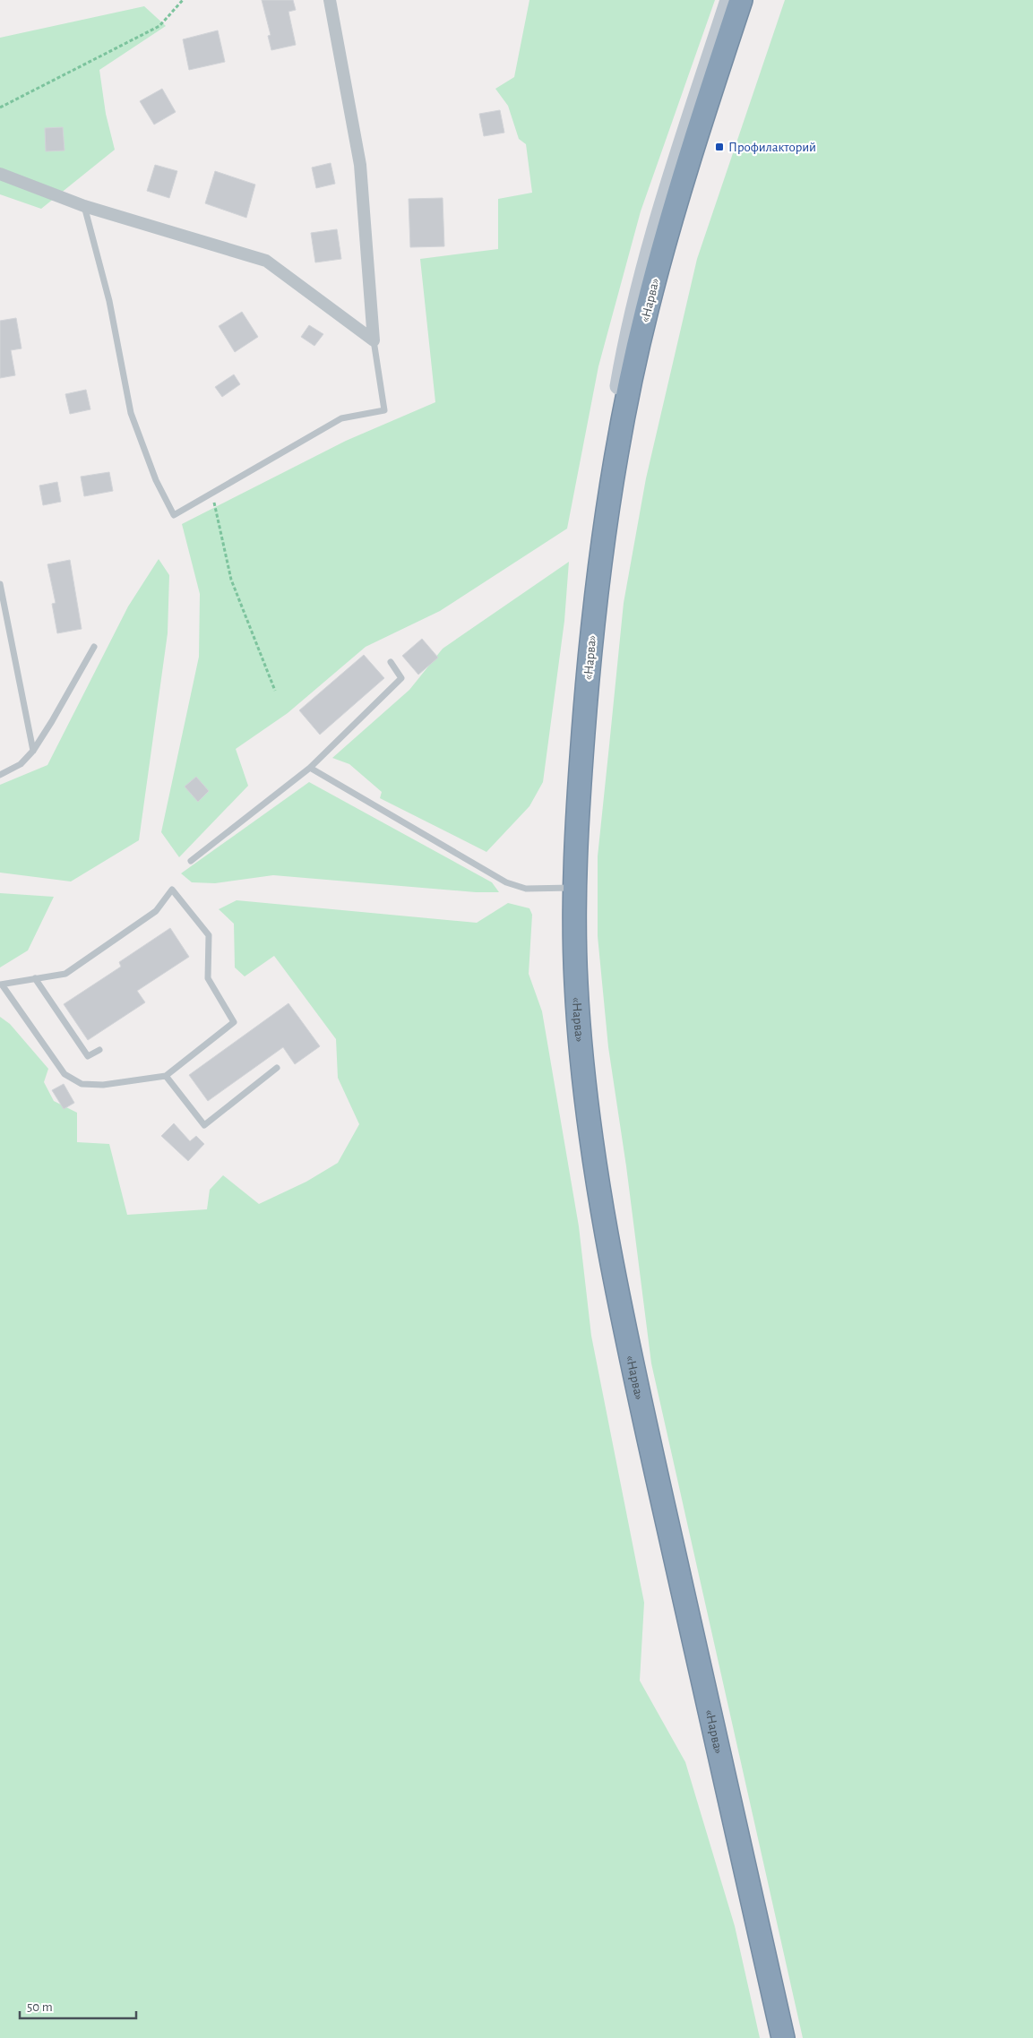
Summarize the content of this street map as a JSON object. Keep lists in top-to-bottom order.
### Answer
{
  "streets": {
    "highway": ["«Нарва»"]
  },
  "places": {
    "transit": ["Профилакторий"]
  },
  "scale_bar": "50 m"
}
